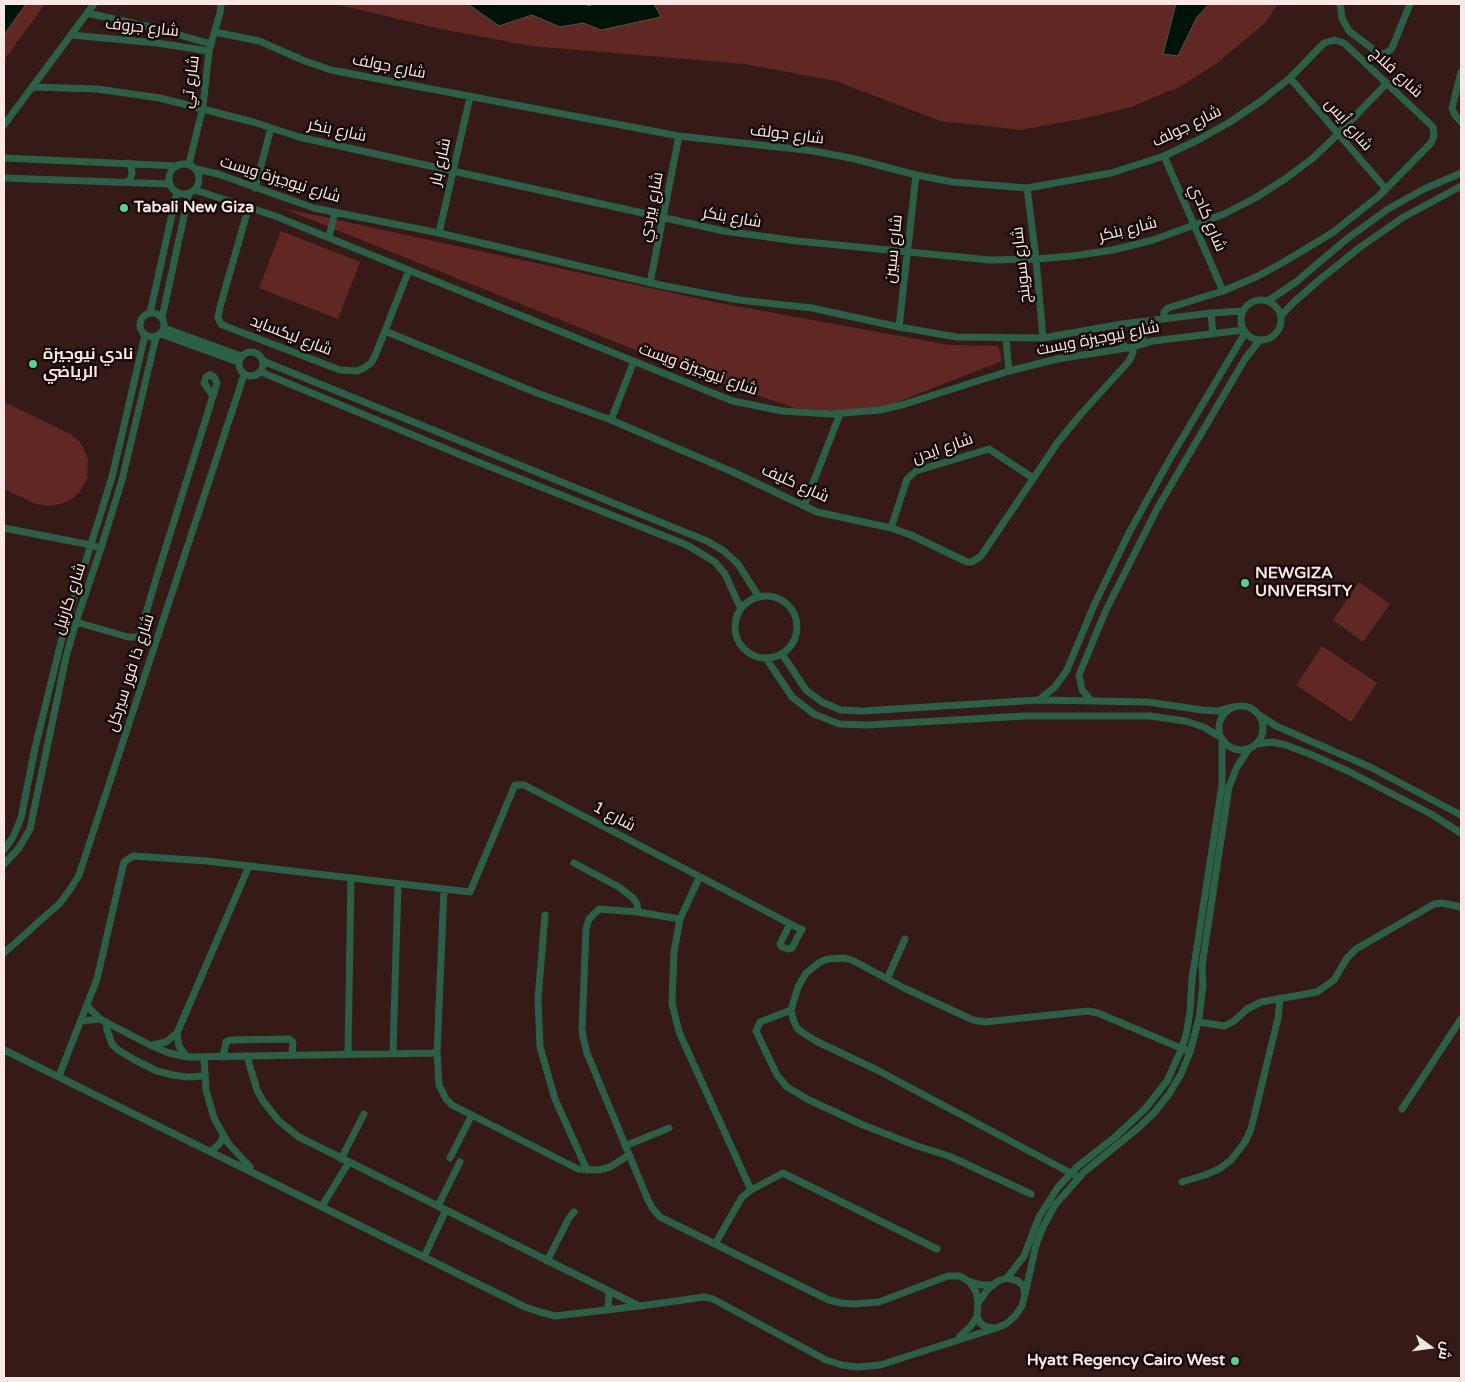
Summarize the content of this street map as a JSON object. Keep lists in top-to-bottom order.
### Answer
{
  "streets": {
    "street": [
      "شارع جروف",
      "شارع جولف",
      "شارع فلاج",
      "شارع تي",
      "شارع أيس",
      "شارع بنكر",
      "شارع بار",
      "شارع نيوجيزة ويست",
      "شارع بيردي",
      "شارع كادي",
      "شارع سبين",
      "شارع سوينج",
      "شارع ليكسايد",
      "شارع ايدن",
      "شارع كليف",
      "شارع كارنيل",
      "شارع ذا فور سيركل",
      "شارع 1"
    ]
  },
  "crossings": [
    ["شارع جروف", "شارع تي"],
    ["شارع جولف", "شارع فلاج"],
    ["شارع جولف", "شارع تي"],
    ["شارع جولف", "شارع أيس"],
    ["شارع جولف", "شارع بار"],
    ["شارع جولف", "شارع بيردي"],
    ["شارع جولف", "شارع كادي"],
    ["شارع جولف", "شارع سبين"],
    ["شارع جولف", "شارع سوينج"],
    ["شارع فلاج", "شارع أيس"],
    ["شارع فلاج", "شارع بنكر"],
    ["شارع تي", "شارع بنكر"],
    ["شارع تي", "شارع نيوجيزة ويست"],
    ["شارع أيس", "شارع بنكر"],
    ["شارع بنكر", "شارع بار"],
    ["شارع بنكر", "شارع بيردي"],
    ["شارع بنكر", "شارع كادي"],
    ["شارع بنكر", "شارع سبين"],
    ["شارع بنكر", "شارع سوينج"],
    ["شارع بار", "شارع نيوجيزة ويست"],
    ["شارع نيوجيزة ويست", "شارع بيردي"],
    ["شارع نيوجيزة ويست", "شارع سبين"],
    ["شارع نيوجيزة ويست", "شارع سوينج"],
    ["شارع نيوجيزة ويست", "شارع ليكسايد"],
    ["شارع نيوجيزة ويست", "شارع كليف"],
    ["شارع ليكسايد", "شارع كليف"],
    ["شارع ايدن", "شارع كليف"]
  ],
  "places": [
    "Tabali New Giza",
    "نادي نيوجيزة الرياضي",
    "NEWGIZA UNIVERSITY",
    "Hyatt Regency Cairo West"
  ],
  "north": "right"
}
